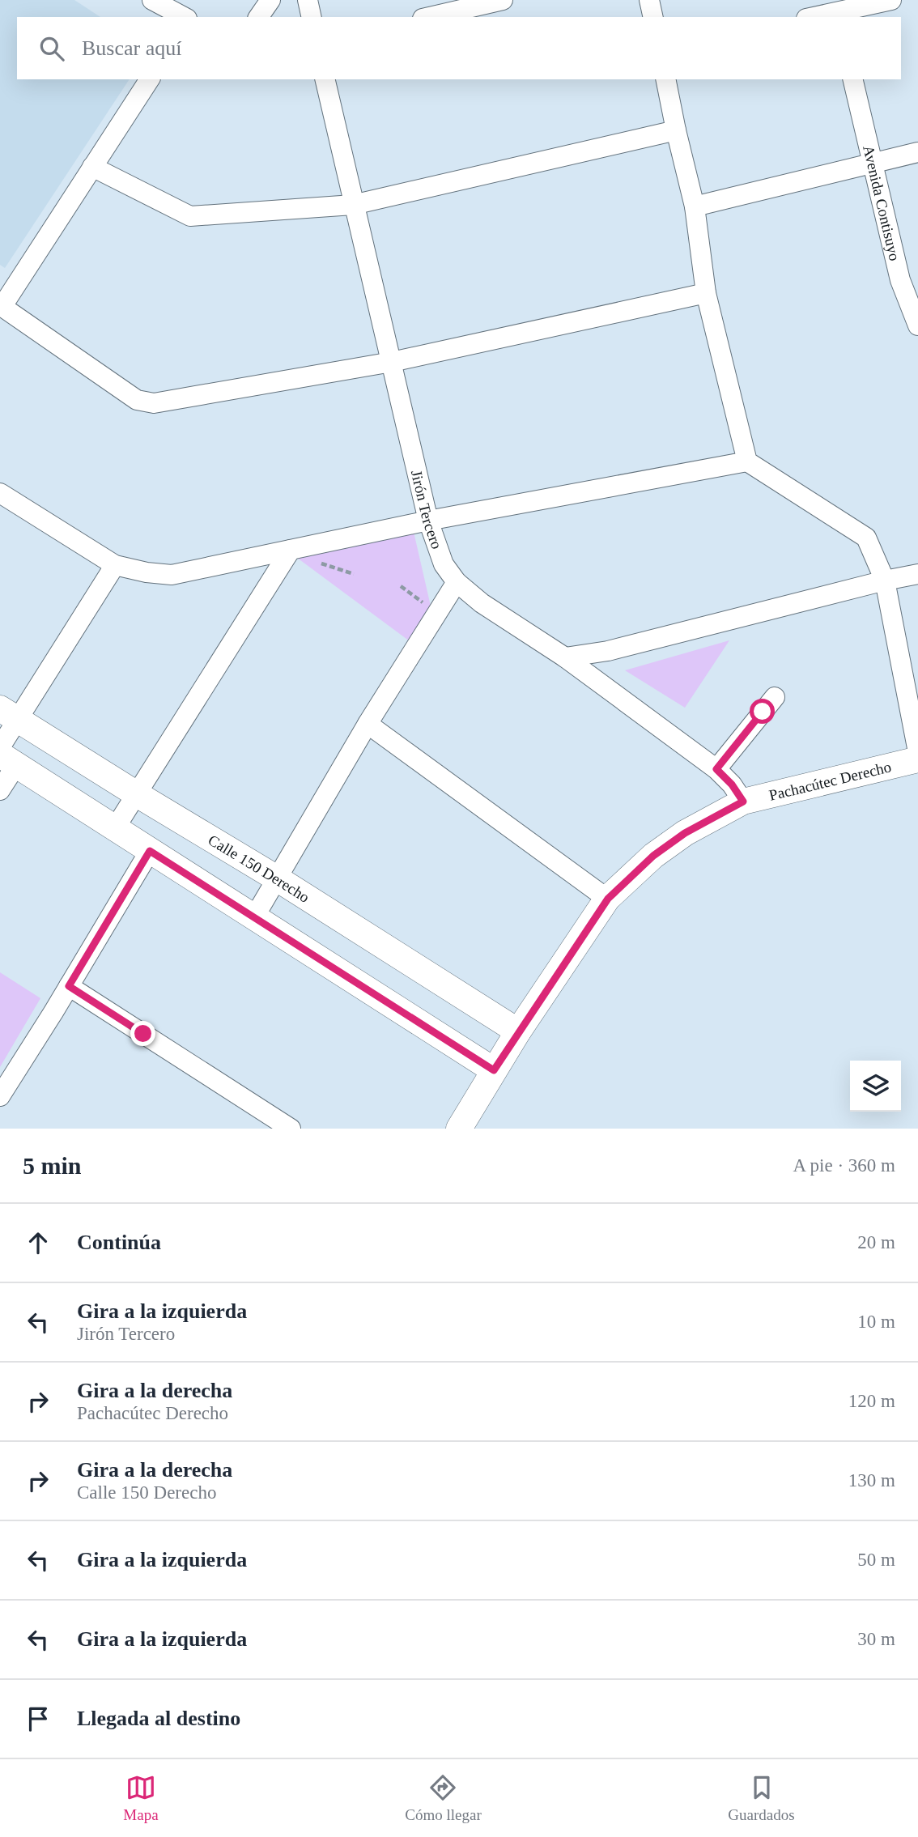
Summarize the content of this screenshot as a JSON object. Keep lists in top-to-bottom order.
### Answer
{
  "streets": {
    "street": [
      "Avenida Contisuyo",
      "Jirón Tercero",
      "Pachacútec Derecho",
      "Calle 150 Derecho"
    ]
  },
  "crossings": [
    ["Jirón Tercero", "Pachacútec Derecho"],
    ["Pachacútec Derecho", "Calle 150 Derecho"]
  ],
  "page": {
    "search": "Buscar aquí",
    "heading": ["5 min", "A pie · 360 m"],
    "list": [
      ["Continúa", "20 m"],
      ["Gira a la izquierda", "Jirón Tercero", "10 m"],
      ["Gira a la derecha", "Pachacútec Derecho", "120 m"],
      ["Gira a la derecha", "Calle 150 Derecho", "130 m"],
      ["Gira a la izquierda", "50 m"],
      ["Gira a la izquierda", "30 m"],
      "Llegada al destino"
    ],
    "nav": ["Mapa", "Cómo llegar", "Guardados"]
  }
}
